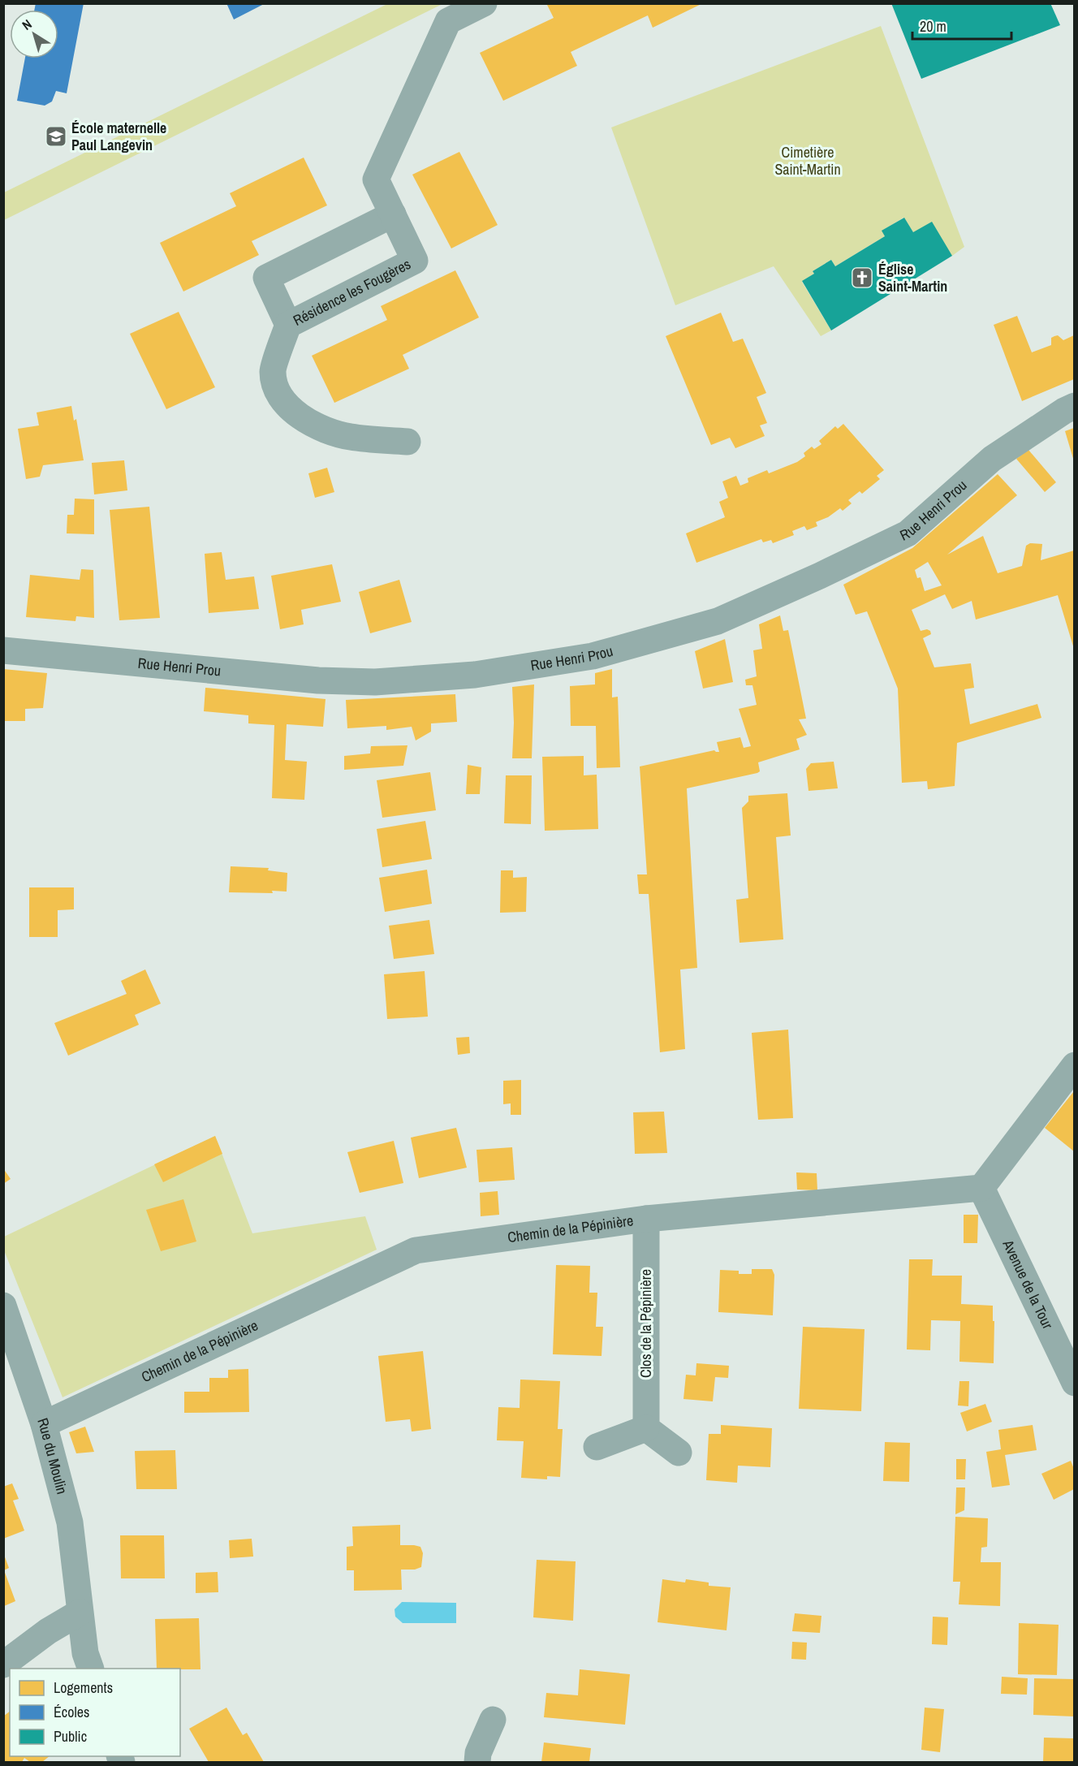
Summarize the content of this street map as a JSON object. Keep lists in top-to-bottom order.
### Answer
{
  "streets": {
    "street": [
      "Résidence les Fougères",
      "Rue Henri Prou",
      "Chemin de la Pépinière",
      "Avenue de la Tour",
      "Clos de la Pépinière",
      "Rue du Moulin"
    ]
  },
  "crossings": [
    ["Chemin de la Pépinière", "Avenue de la Tour"],
    ["Chemin de la Pépinière", "Clos de la Pépinière"],
    ["Chemin de la Pépinière", "Rue du Moulin"]
  ],
  "parks": ["Cimetière Saint-Martin"],
  "places": {
    "school or university": ["École maternelle Paul Langevin"],
    "church": ["Église Saint-Martin"]
  },
  "legend": ["Logements", "Écoles", "Public"],
  "scale_bar": "20 m",
  "north": "top left"
}
